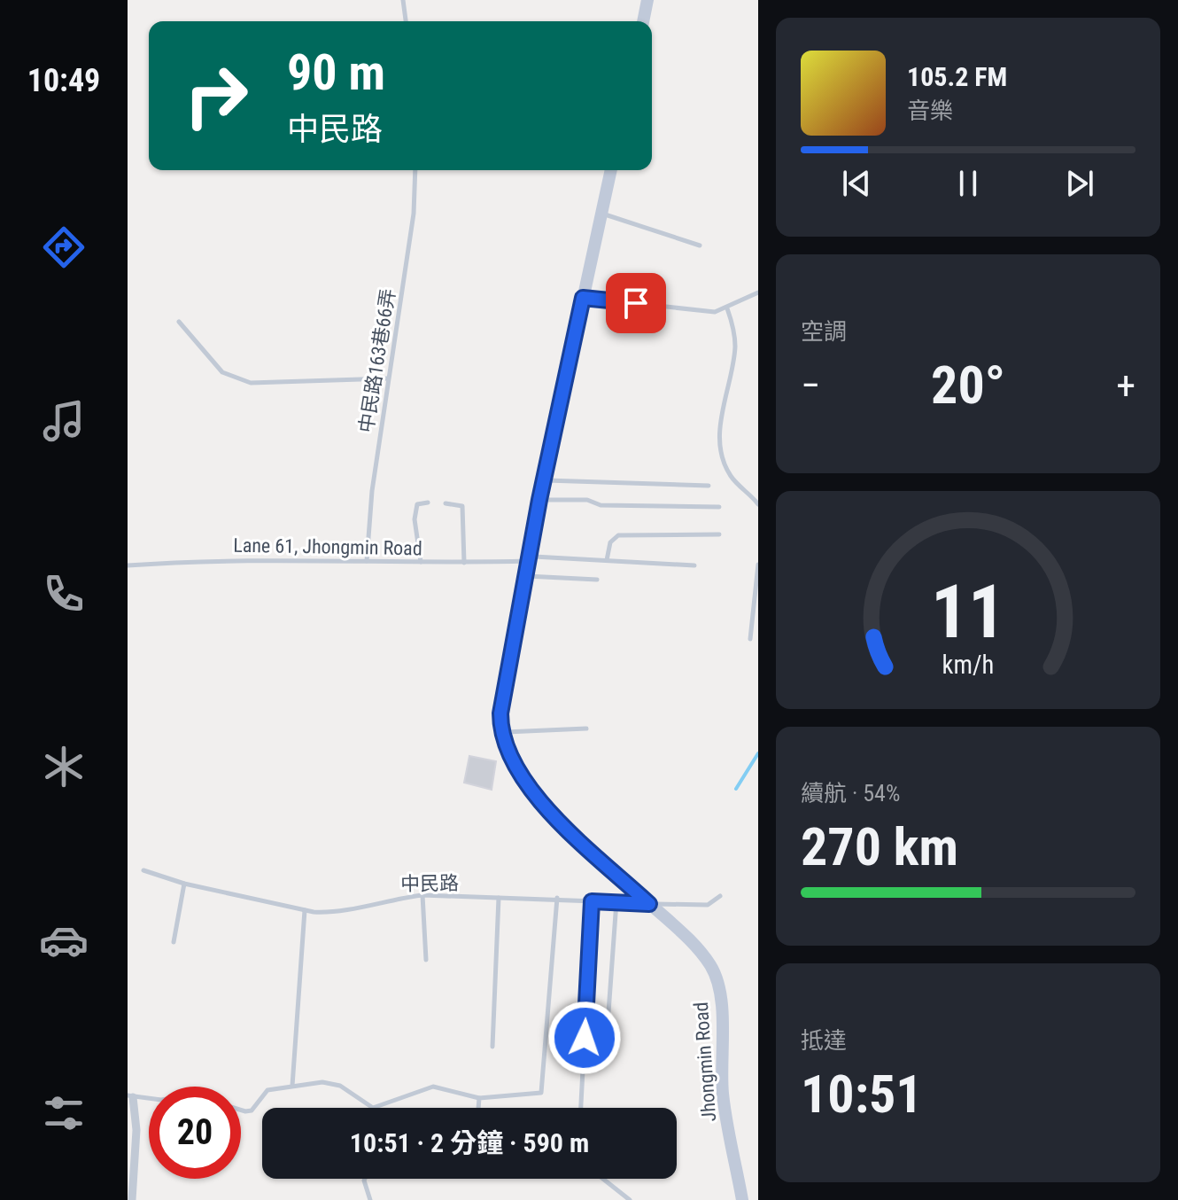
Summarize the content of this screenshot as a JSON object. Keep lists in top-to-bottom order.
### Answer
{
  "streets": {
    "street": ["Jhongmin Road"],
    "lane": ["中民路163巷66弄", "Lane 61, Jhongmin Road", "中民路"]
  },
  "crossings": [
    ["中民路163巷66弄", "Lane 61, Jhongmin Road"],
    ["Lane 61, Jhongmin Road", "Jhongmin Road"],
    ["中民路", "Jhongmin Road"]
  ],
  "page": {
    "tabs": "10:49",
    "turn": ["90 m", "中民路"],
    "song": ["105.2 FM", "音樂"],
    "tile": [
      "空調",
      ["續航 · 54%", "270 km"],
      ["抵達", "10:51"]
    ],
    "heat": ["−", "20°", "+"],
    "limit": "20",
    "trip": "10:51 · 2 分鐘 · 590 m",
    "gauge": ["11", "km/h"]
  }
}
